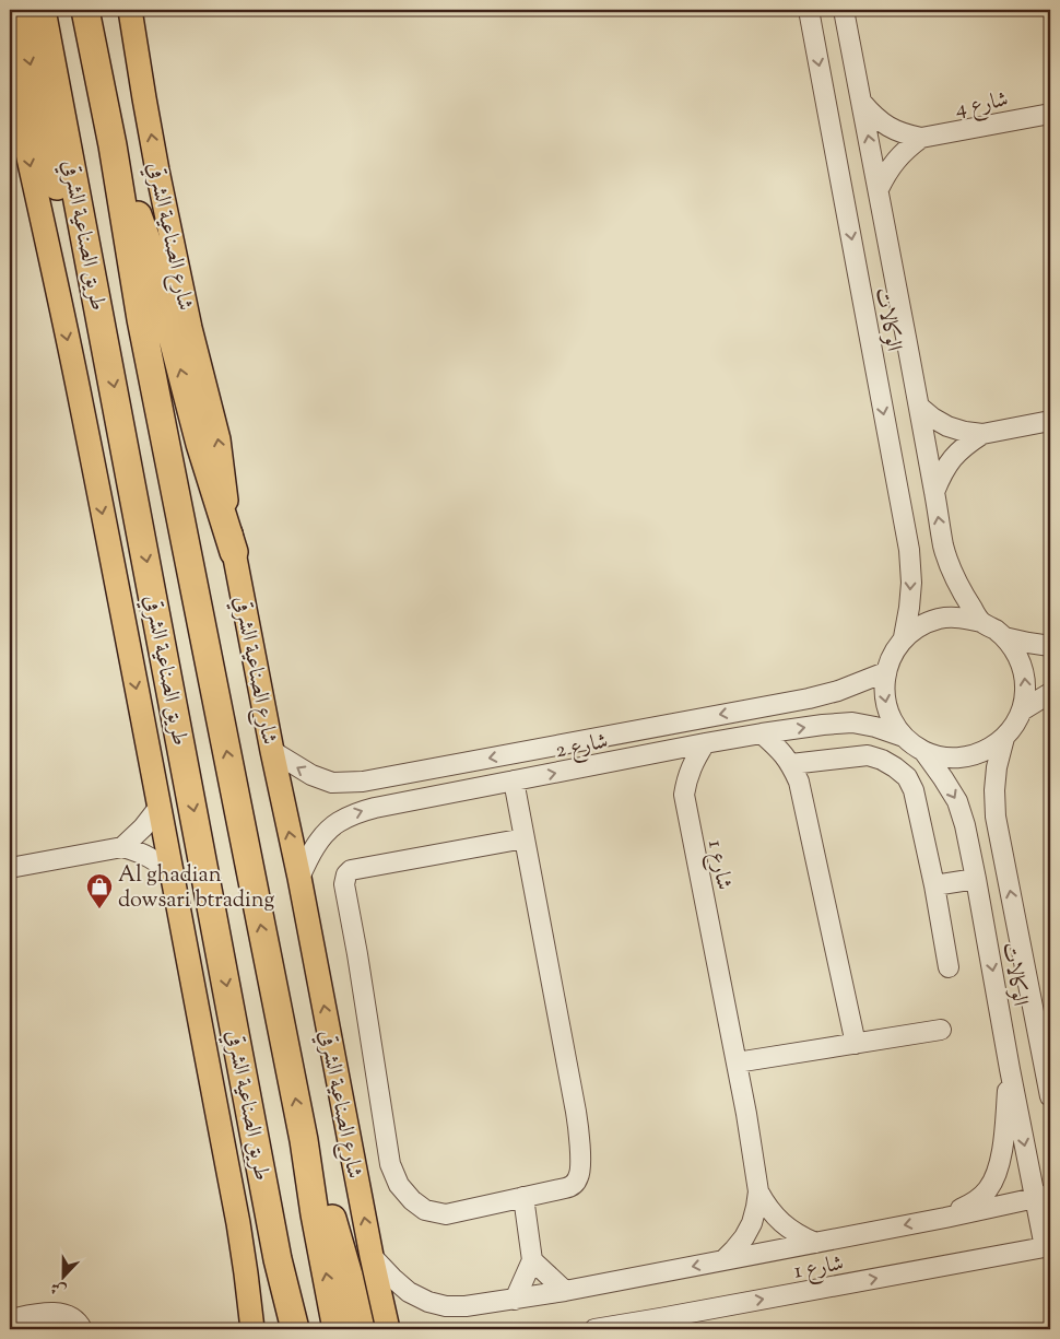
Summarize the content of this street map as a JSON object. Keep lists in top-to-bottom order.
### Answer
{
  "streets": {
    "highway": ["طريق الصناعية الشرقي"],
    "main road": ["شارع الصناعية الشرقي"],
    "street": [
      "شارع 4",
      "الوكالات",
      "شارع 2",
      "شارع 1"
    ]
  },
  "crossings": [
    ["شارع 4", "الوكالات"],
    ["شارع الصناعية الشرقي", "شارع 2"],
    ["شارع الصناعية الشرقي", "شارع 1"],
    ["الوكالات", "شارع 2"],
    ["الوكالات", "شارع 1"],
    ["شارع 2", "شارع 1"]
  ],
  "places": {
    "shop": ["Al ghadian dowsari btrading"]
  },
  "north": "bottom"
}
